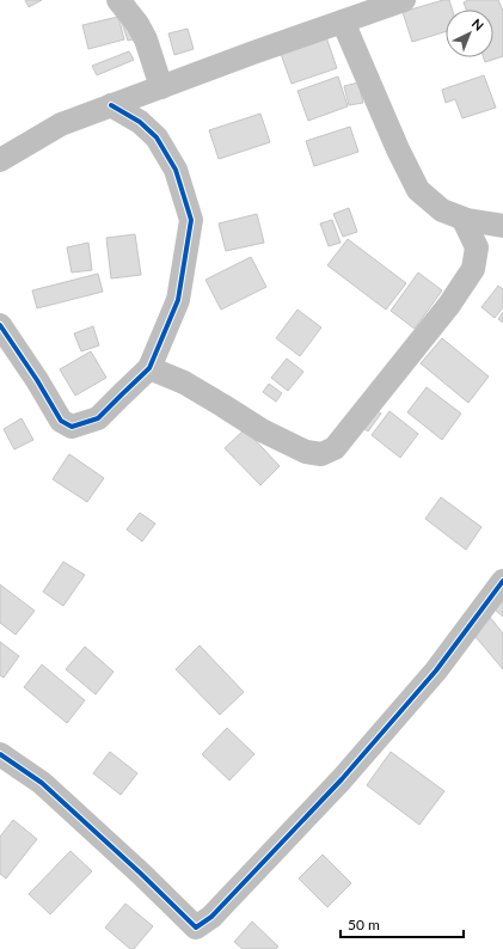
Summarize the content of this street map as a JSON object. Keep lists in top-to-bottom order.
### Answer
{
  "scale_bar": "50 m",
  "north": "top right"
}
